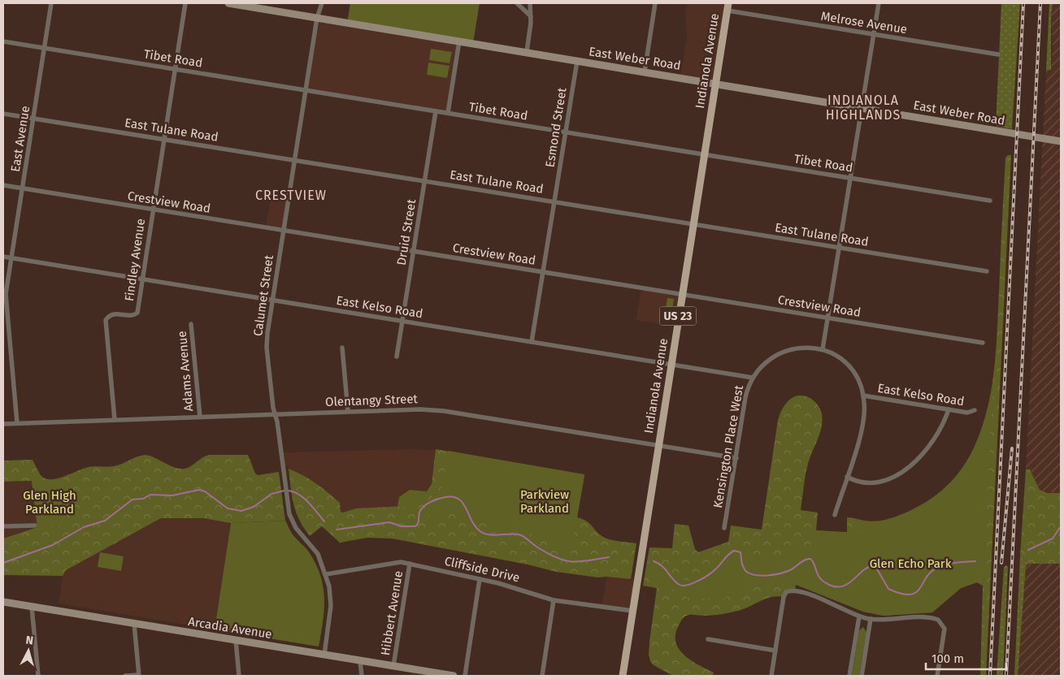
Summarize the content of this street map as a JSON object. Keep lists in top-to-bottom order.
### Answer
{
  "streets": {
    "main road": ["Indianola Avenue", "US 23"],
    "street": [
      "Melrose Avenue",
      "Tibet Road",
      "East Weber Road",
      "Esmond Street",
      "East Tulane Road",
      "East Avenue",
      "Crestview Road",
      "Druid Street",
      "Findley Avenue",
      "Calumet Street",
      "East Kelso Road",
      "Adams Avenue",
      "Olentangy Street",
      "Kensington Place West",
      "Cliffside Drive",
      "Hibbert Avenue",
      "Arcadia Avenue"
    ]
  },
  "crossings": [
    ["Melrose Avenue", "Indianola Avenue"],
    ["Tibet Road", "Indianola Avenue"],
    ["Tibet Road", "Esmond Street"],
    ["Tibet Road", "East Avenue"],
    ["Tibet Road", "Druid Street"],
    ["Tibet Road", "Findley Avenue"],
    ["Tibet Road", "Calumet Street"],
    ["East Weber Road", "Indianola Avenue"],
    ["East Weber Road", "Esmond Street"],
    ["East Weber Road", "Calumet Street"],
    ["Indianola Avenue", "East Tulane Road"],
    ["Indianola Avenue", "Crestview Road"],
    ["Indianola Avenue", "East Kelso Road"],
    ["Indianola Avenue", "Olentangy Street"],
    ["Indianola Avenue", "Cliffside Drive"],
    ["Esmond Street", "East Tulane Road"],
    ["Esmond Street", "Crestview Road"],
    ["Esmond Street", "East Kelso Road"],
    ["East Tulane Road", "East Avenue"],
    ["East Tulane Road", "Druid Street"],
    ["East Tulane Road", "Findley Avenue"],
    ["East Tulane Road", "Calumet Street"],
    ["East Avenue", "Crestview Road"],
    ["East Avenue", "East Kelso Road"],
    ["East Avenue", "Olentangy Street"],
    ["Crestview Road", "Druid Street"],
    ["Crestview Road", "Findley Avenue"],
    ["Crestview Road", "Calumet Street"],
    ["Druid Street", "East Kelso Road"],
    ["Findley Avenue", "East Kelso Road"],
    ["Findley Avenue", "Olentangy Street"],
    ["Calumet Street", "East Kelso Road"],
    ["Calumet Street", "Olentangy Street"],
    ["Calumet Street", "Cliffside Drive"],
    ["Calumet Street", "Arcadia Avenue"],
    ["East Kelso Road", "Kensington Place West"],
    ["Adams Avenue", "Olentangy Street"],
    ["Olentangy Street", "Kensington Place West"],
    ["Cliffside Drive", "Hibbert Avenue"],
    ["Hibbert Avenue", "Arcadia Avenue"]
  ],
  "districts": ["INDIANOLA HIGHLANDS", "CRESTVIEW"],
  "parks": ["Parkview Parkland", "Glen High Parkland", "Glen Echo Park"],
  "scale_bar": "100 m",
  "north": "top"
}
